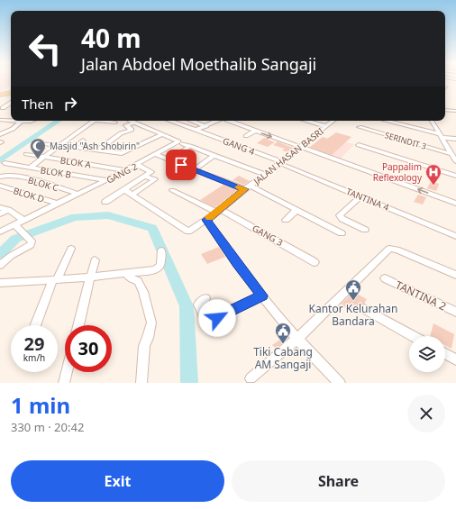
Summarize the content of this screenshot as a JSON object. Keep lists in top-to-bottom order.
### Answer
{
  "streets": {
    "street": [
      "SERINDIT 3",
      "GANG 4",
      "JALAN HASAN BASRI",
      "BLOK A",
      "BLOK B",
      "GANG 2",
      "BLOK C",
      "BLOK D",
      "TANTINA 4",
      "GANG 3",
      "TANTINA 2"
    ]
  },
  "crossings": [
    ["GANG 4", "JALAN HASAN BASRI"],
    ["GANG 4", "TANTINA 4"],
    ["JALAN HASAN BASRI", "TANTINA 4"],
    ["JALAN HASAN BASRI", "GANG 3"],
    ["BLOK A", "GANG 2"],
    ["BLOK B", "GANG 2"],
    ["GANG 2", "BLOK C"],
    ["GANG 2", "BLOK D"]
  ],
  "places": {
    "mosque": ["Masjid \"Ash Shobirin\""],
    "hospital": ["Pappalim Reflexology"],
    "public building": ["Kantor Kelurahan Bandara", "Tiki Cabang AM Sangaji"]
  },
  "page": {
    "turn": ["40 m", "Jalan Abdoel Moethalib Sangaji"],
    "then": "Then",
    "speed": "29 km/h",
    "limit": "30",
    "heading": ["1 min", "330 m · 20:42"],
    "buttons": ["Exit", "Share"]
  }
}
